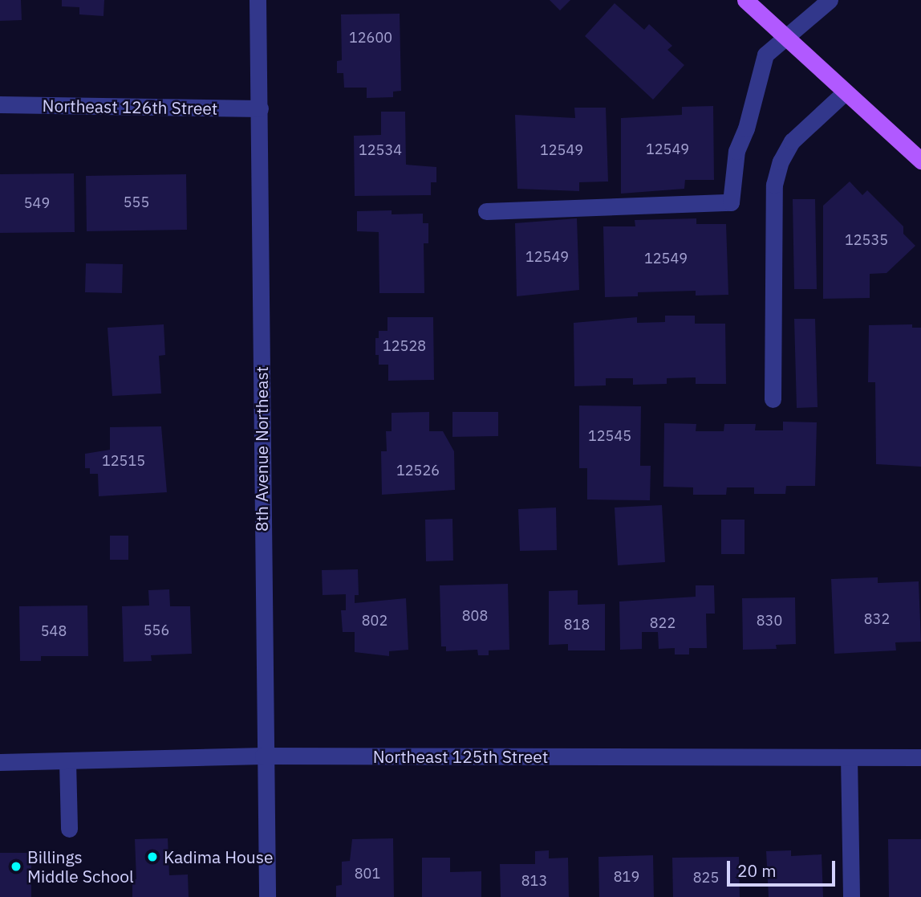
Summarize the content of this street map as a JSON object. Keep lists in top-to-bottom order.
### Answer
{
  "streets": {
    "street": ["Northeast 126th Street", "8th Avenue Northeast", "Northeast 125th Street"]
  },
  "crossings": [
    ["Northeast 126th Street", "8th Avenue Northeast"],
    ["8th Avenue Northeast", "Northeast 125th Street"]
  ],
  "places": ["Kadima House", "Billings Middle School"],
  "house_numbers": [
    "12600",
    "12549",
    "12534",
    "12549",
    "555",
    "549",
    "12535",
    "12549",
    "12549",
    "12528",
    "12545",
    "12515",
    "12526",
    "808",
    "832",
    "802",
    "830",
    "822",
    "818",
    "556",
    "548",
    "801",
    "819",
    "825",
    "813"
  ],
  "scale_bar": "20 m"
}
